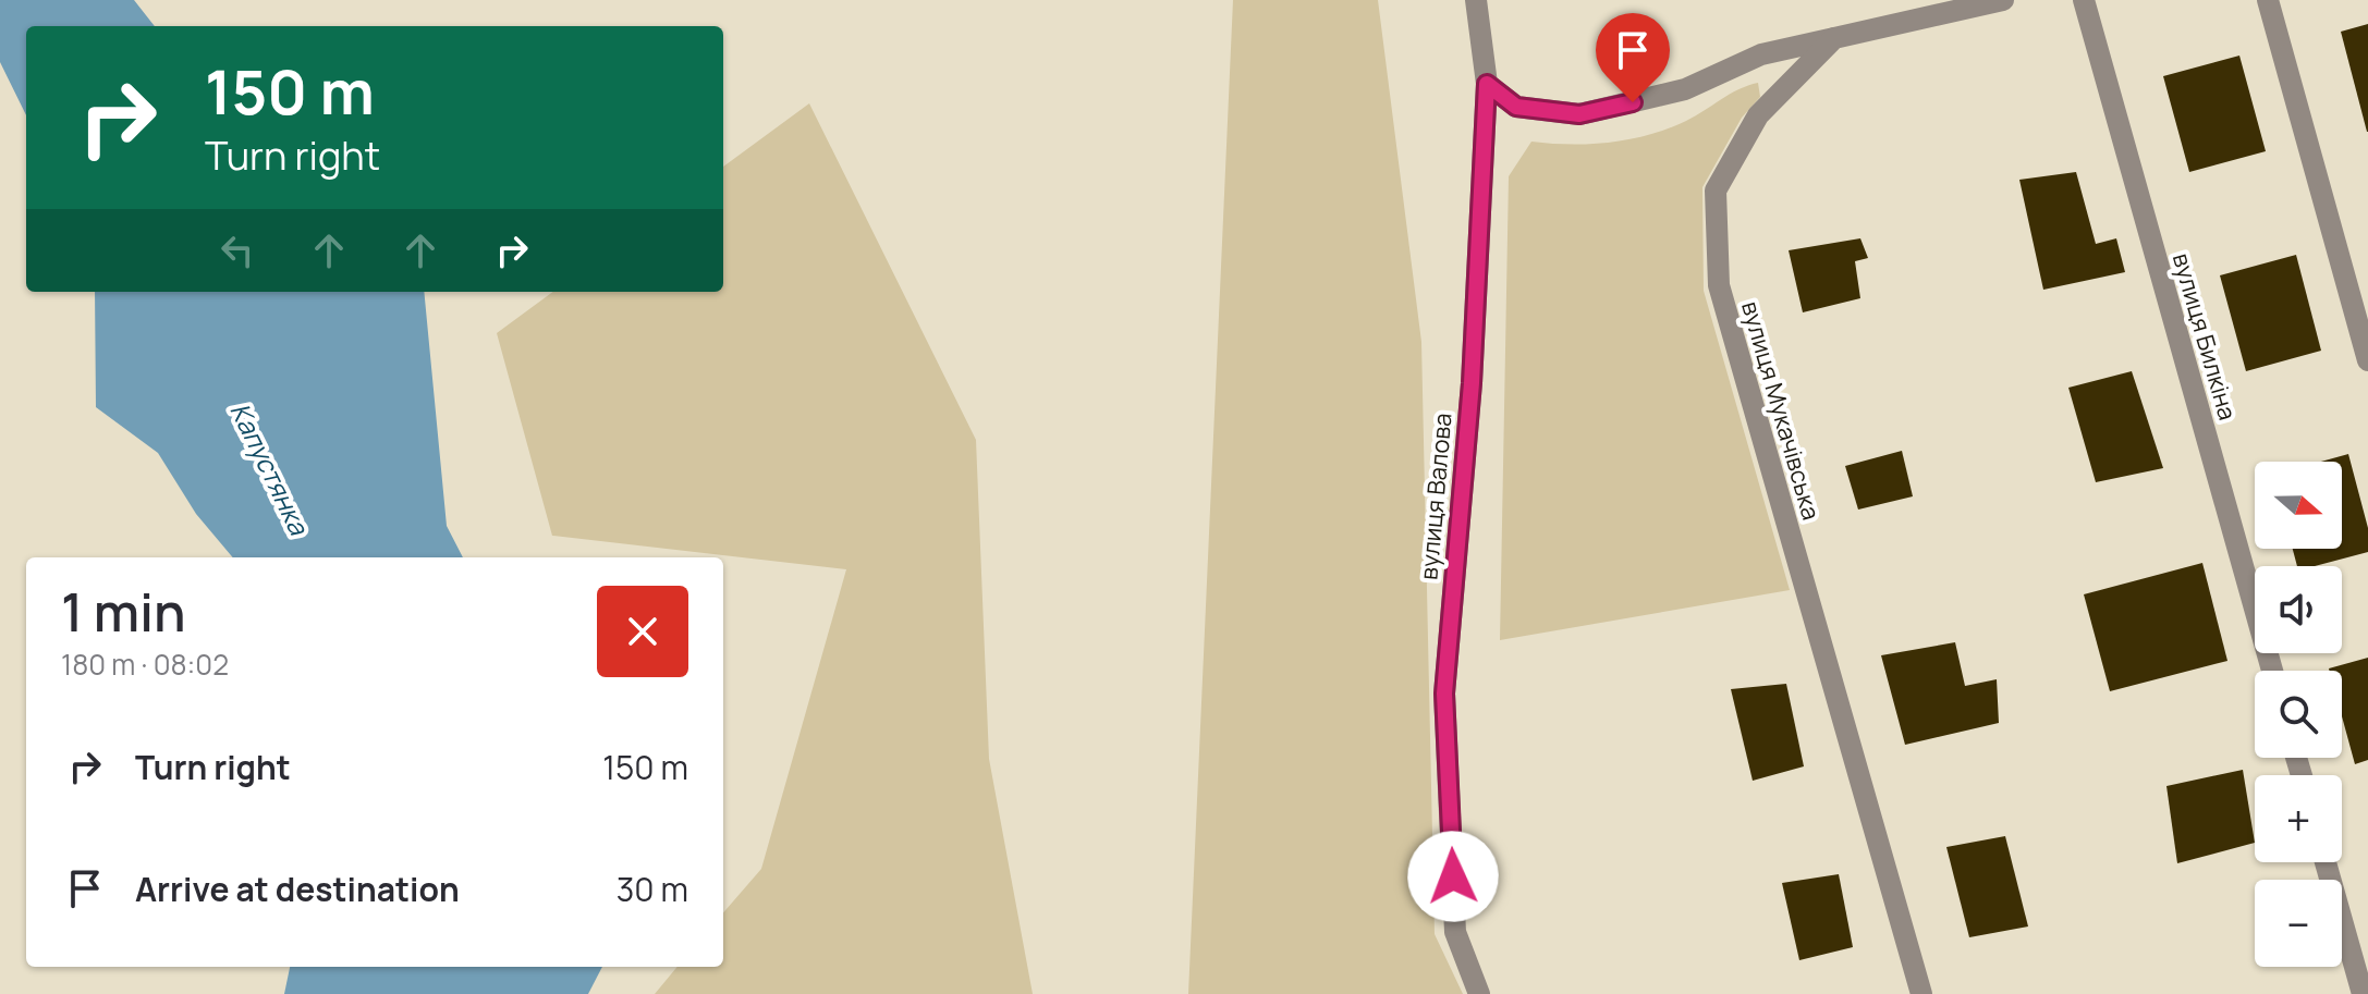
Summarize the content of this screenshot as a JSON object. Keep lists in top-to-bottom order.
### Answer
{
  "streets": {
    "street": ["вулиця Билкіна", "вулиця Мукачівська", "вулиця Валова"]
  },
  "water": ["Капустянка"],
  "north": "right",
  "page": {
    "turn": ["150 m", "Turn right"],
    "map_buttons": ["+", "−"],
    "heading": ["1 min", "180 m · 08:02"],
    "list": [
      {
        "name": "Turn right",
        "value": "150 m"
      },
      {
        "name": "Arrive at destination",
        "value": "30 m"
      }
    ]
  }
}
